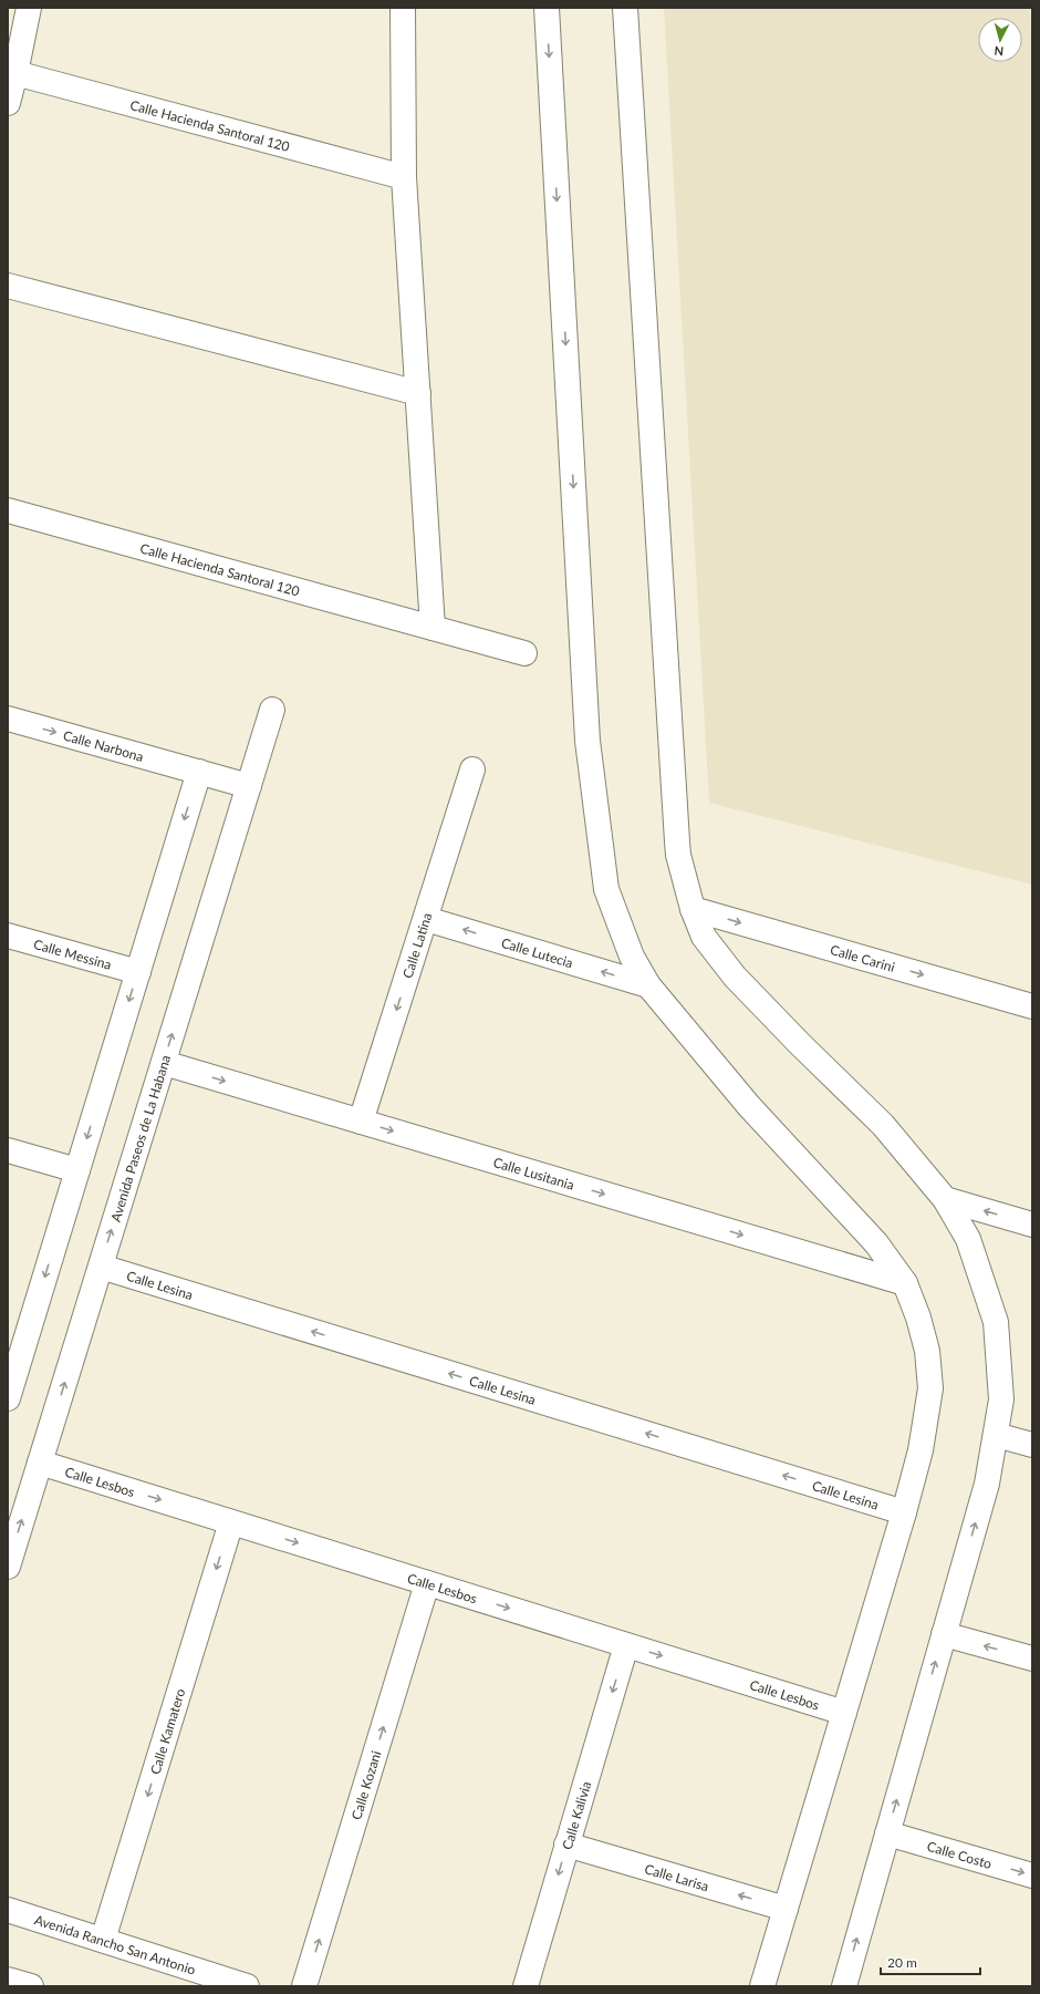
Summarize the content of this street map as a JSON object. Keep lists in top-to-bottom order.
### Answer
{
  "streets": {
    "street": [
      "Calle Hacienda Santoral 120",
      "Calle Narbona",
      "Calle Latina",
      "Calle Lutecia",
      "Calle Messina",
      "Calle Carini",
      "Avenida Paseos de La Habana",
      "Calle Lusitania",
      "Calle Lesina",
      "Calle Lesbos",
      "Calle Kamatero",
      "Calle Kozani",
      "Calle Kalivia",
      "Calle Costo",
      "Calle Larisa",
      "Avenida Rancho San Antonio"
    ]
  },
  "crossings": [
    ["Calle Narbona", "Avenida Paseos de La Habana"],
    ["Calle Latina", "Calle Lutecia"],
    ["Calle Latina", "Calle Lusitania"],
    ["Avenida Paseos de La Habana", "Calle Lusitania"],
    ["Avenida Paseos de La Habana", "Calle Lesina"],
    ["Avenida Paseos de La Habana", "Calle Lesbos"],
    ["Calle Lesbos", "Calle Kamatero"],
    ["Calle Lesbos", "Calle Kozani"],
    ["Calle Lesbos", "Calle Kalivia"],
    ["Calle Kamatero", "Avenida Rancho San Antonio"],
    ["Calle Kalivia", "Calle Larisa"]
  ],
  "one_way": [
    "Calle Narbona",
    "Calle Latina",
    "Calle Lutecia",
    "Calle Carini",
    "Calle Lusitania",
    "Calle Lesina",
    "Calle Lesbos",
    "Calle Kamatero",
    "Calle Kozani",
    "Calle Kalivia",
    "Calle Larisa"
  ],
  "scale_bar": "20 m",
  "north": "bottom"
}
